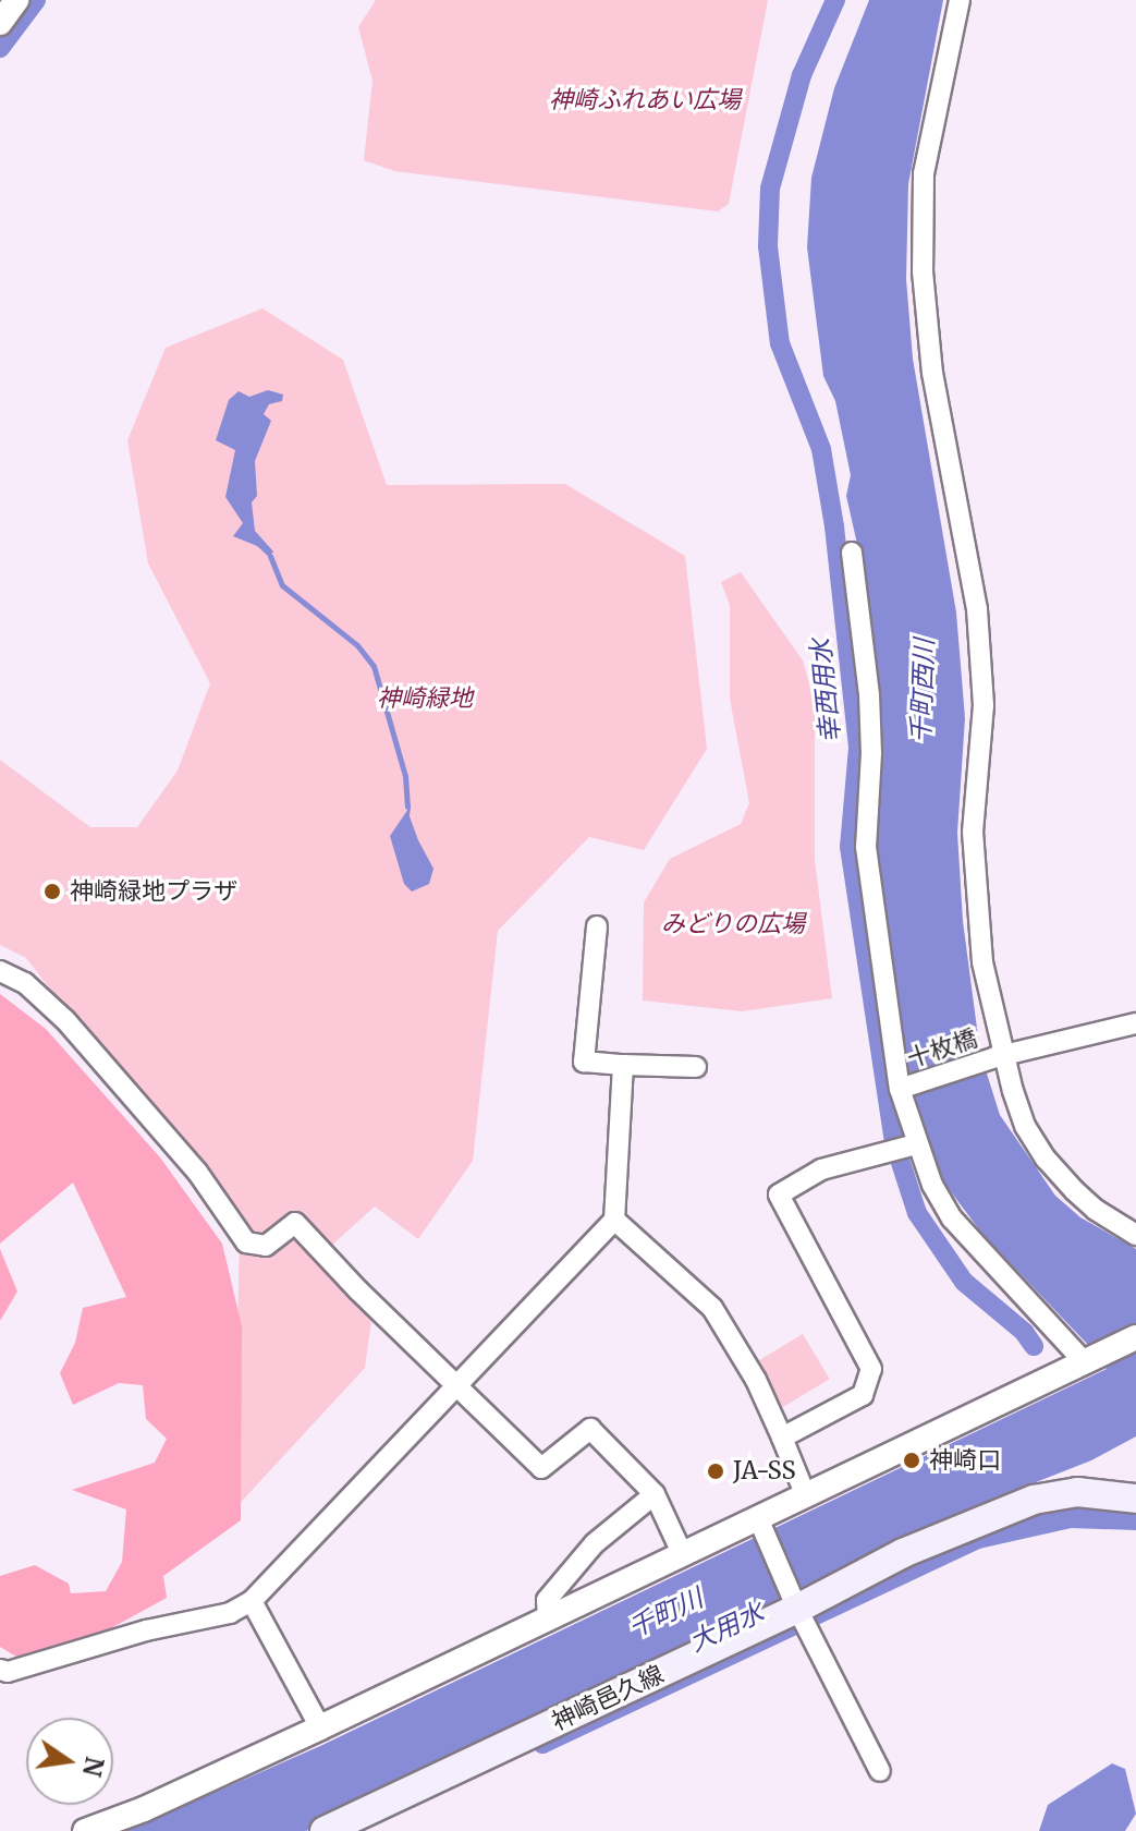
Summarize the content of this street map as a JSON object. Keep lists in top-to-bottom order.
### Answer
{
  "streets": {
    "main road": ["神崎邑久線"],
    "street": ["十枚橋"]
  },
  "water": [
    "幸西用水",
    "千町西川",
    "千町川",
    "大用水"
  ],
  "parks": ["神崎ふれあい広場", "神崎緑地", "みどりの広場"],
  "places": ["神崎緑地プラザ", "神崎口", "JA-SS"],
  "north": "right"
}
